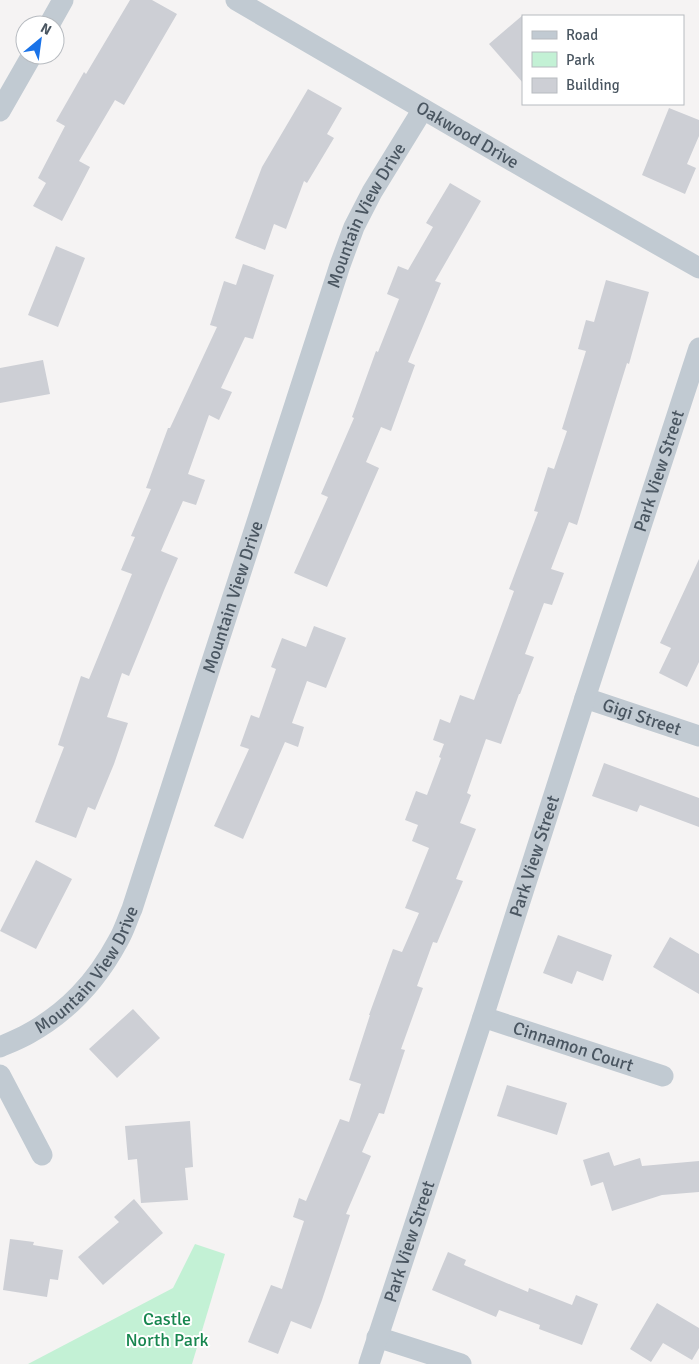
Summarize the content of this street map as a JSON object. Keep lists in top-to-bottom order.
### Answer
{
  "streets": {
    "street": [
      "Oakwood Drive",
      "Mountain View Drive",
      "Park View Street",
      "Gigi Street",
      "Cinnamon Court"
    ]
  },
  "crossings": [
    ["Oakwood Drive", "Mountain View Drive"],
    ["Park View Street", "Gigi Street"],
    ["Park View Street", "Cinnamon Court"]
  ],
  "parks": ["Castle North Park"],
  "legend": ["Road", "Park", "Building"],
  "north": "top right"
}
